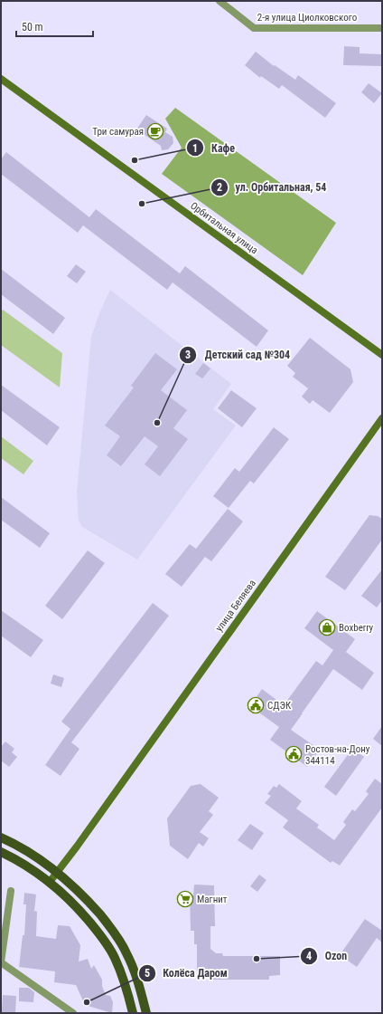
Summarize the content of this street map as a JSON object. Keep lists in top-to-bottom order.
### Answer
{
  "streets": {
    "main road": ["Орбитальная улица", "улица Беляева"],
    "street": ["2-я улица Циолковского"]
  },
  "places": {
    "cafe": ["Три самурая"],
    "other": [
      "Кафе",
      "ул. Орбитальная, 54",
      "Детский сад №304",
      "Ozon",
      "Колёса Даром"
    ],
    "shop": ["Boxberry"],
    "public building": ["СДЭК", "Ростов-на-Дону 344114"],
    "supermarket": ["Магнит"]
  },
  "scale_bar": "50 m"
}
